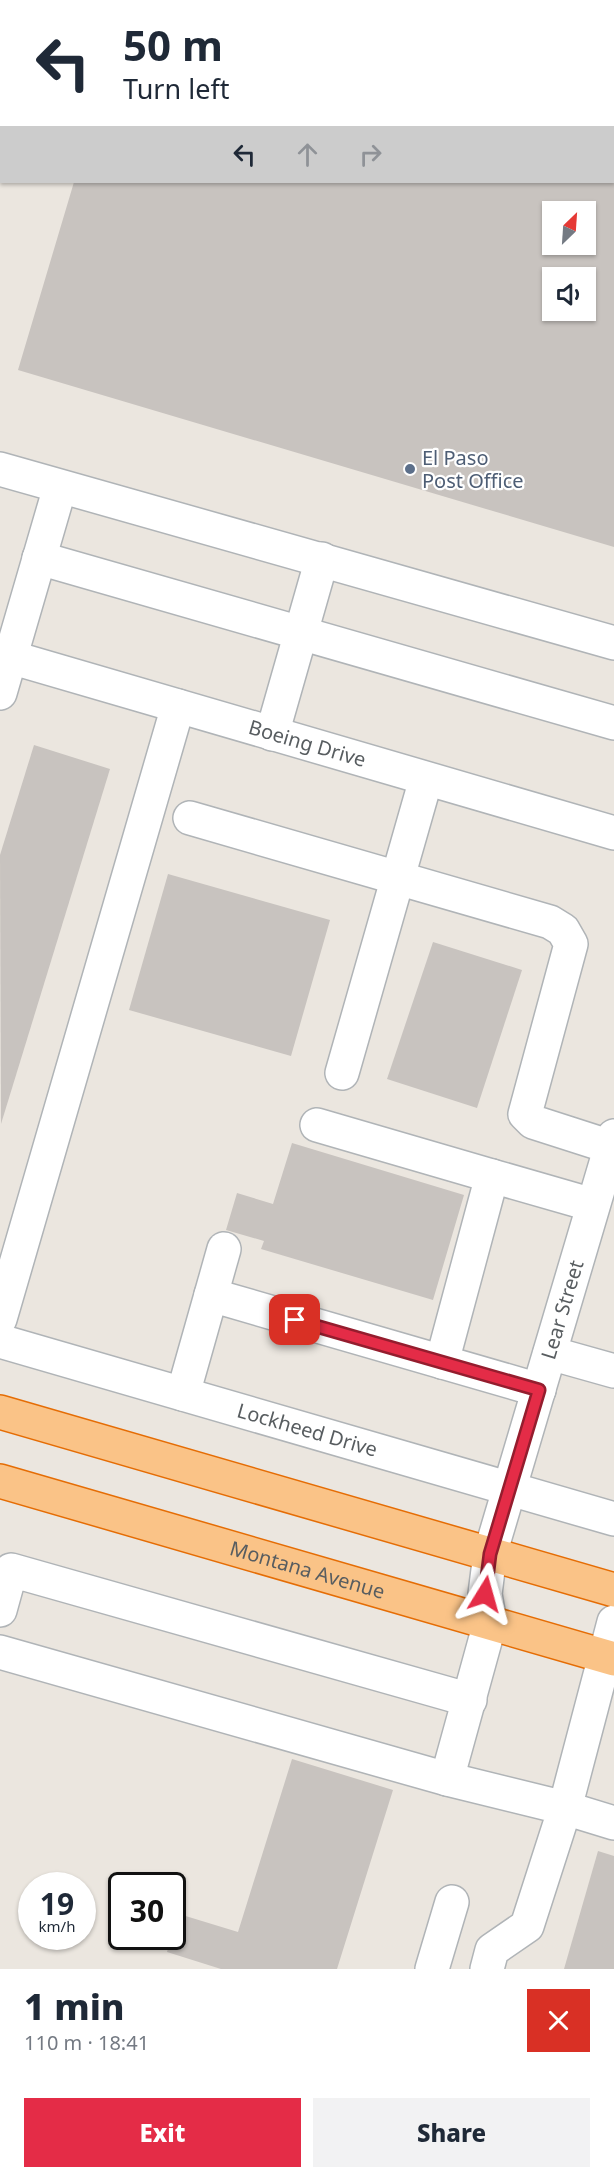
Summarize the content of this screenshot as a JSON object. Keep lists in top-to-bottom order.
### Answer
{
  "streets": {
    "highway": ["Montana Avenue"],
    "street": ["Boeing Drive", "Lear Street", "Lockheed Drive"]
  },
  "crossings": [
    ["Lear Street", "Lockheed Drive"],
    ["Lear Street", "Montana Avenue"]
  ],
  "places": ["El Paso Post Office"],
  "north": "top right",
  "page": {
    "turn": ["50 m", "Turn left"],
    "speed": "19 km/h",
    "limit": "30",
    "heading": ["1 min", "110 m · 18:41"],
    "buttons": ["Exit", "Share"]
  }
}
